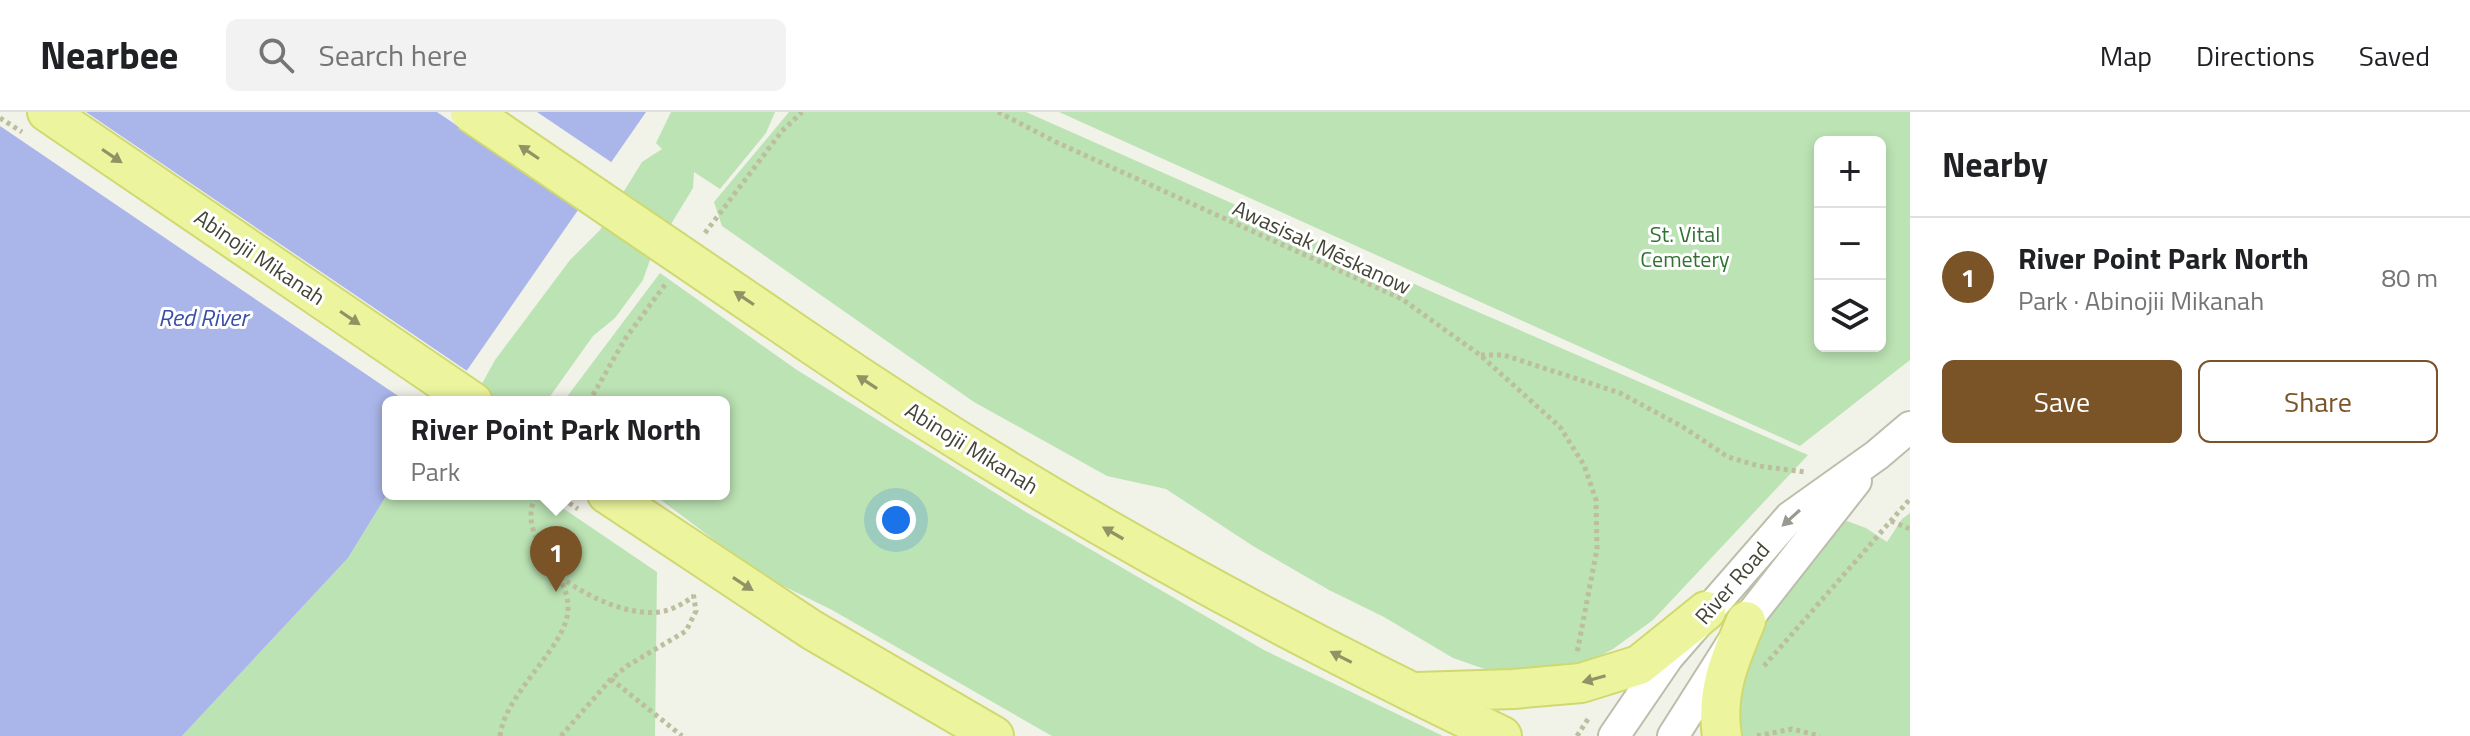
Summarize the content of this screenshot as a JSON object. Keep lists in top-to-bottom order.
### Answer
{
  "streets": {
    "main road": ["Abinojii Mikanah"],
    "street": ["River Road"],
    "path": ["Awasisak Mēskanow"]
  },
  "water": ["Red River"],
  "parks": ["St. Vital Cemetery"],
  "page": {
    "header": "Nearbee",
    "search": "Search here",
    "nav": ["Map", "Directions", "Saved"],
    "heading": "Nearby",
    "map_buttons": ["+", "−"],
    "list": [
      {
        "mark": "1",
        "name": "River Point Park North",
        "note": "Park · Abinojii Mikanah",
        "value": "80 m"
      }
    ],
    "buttons": ["Save", "Share"],
    "popup": ["River Point Park North", "Park"],
    "pins": "1"
  }
}
